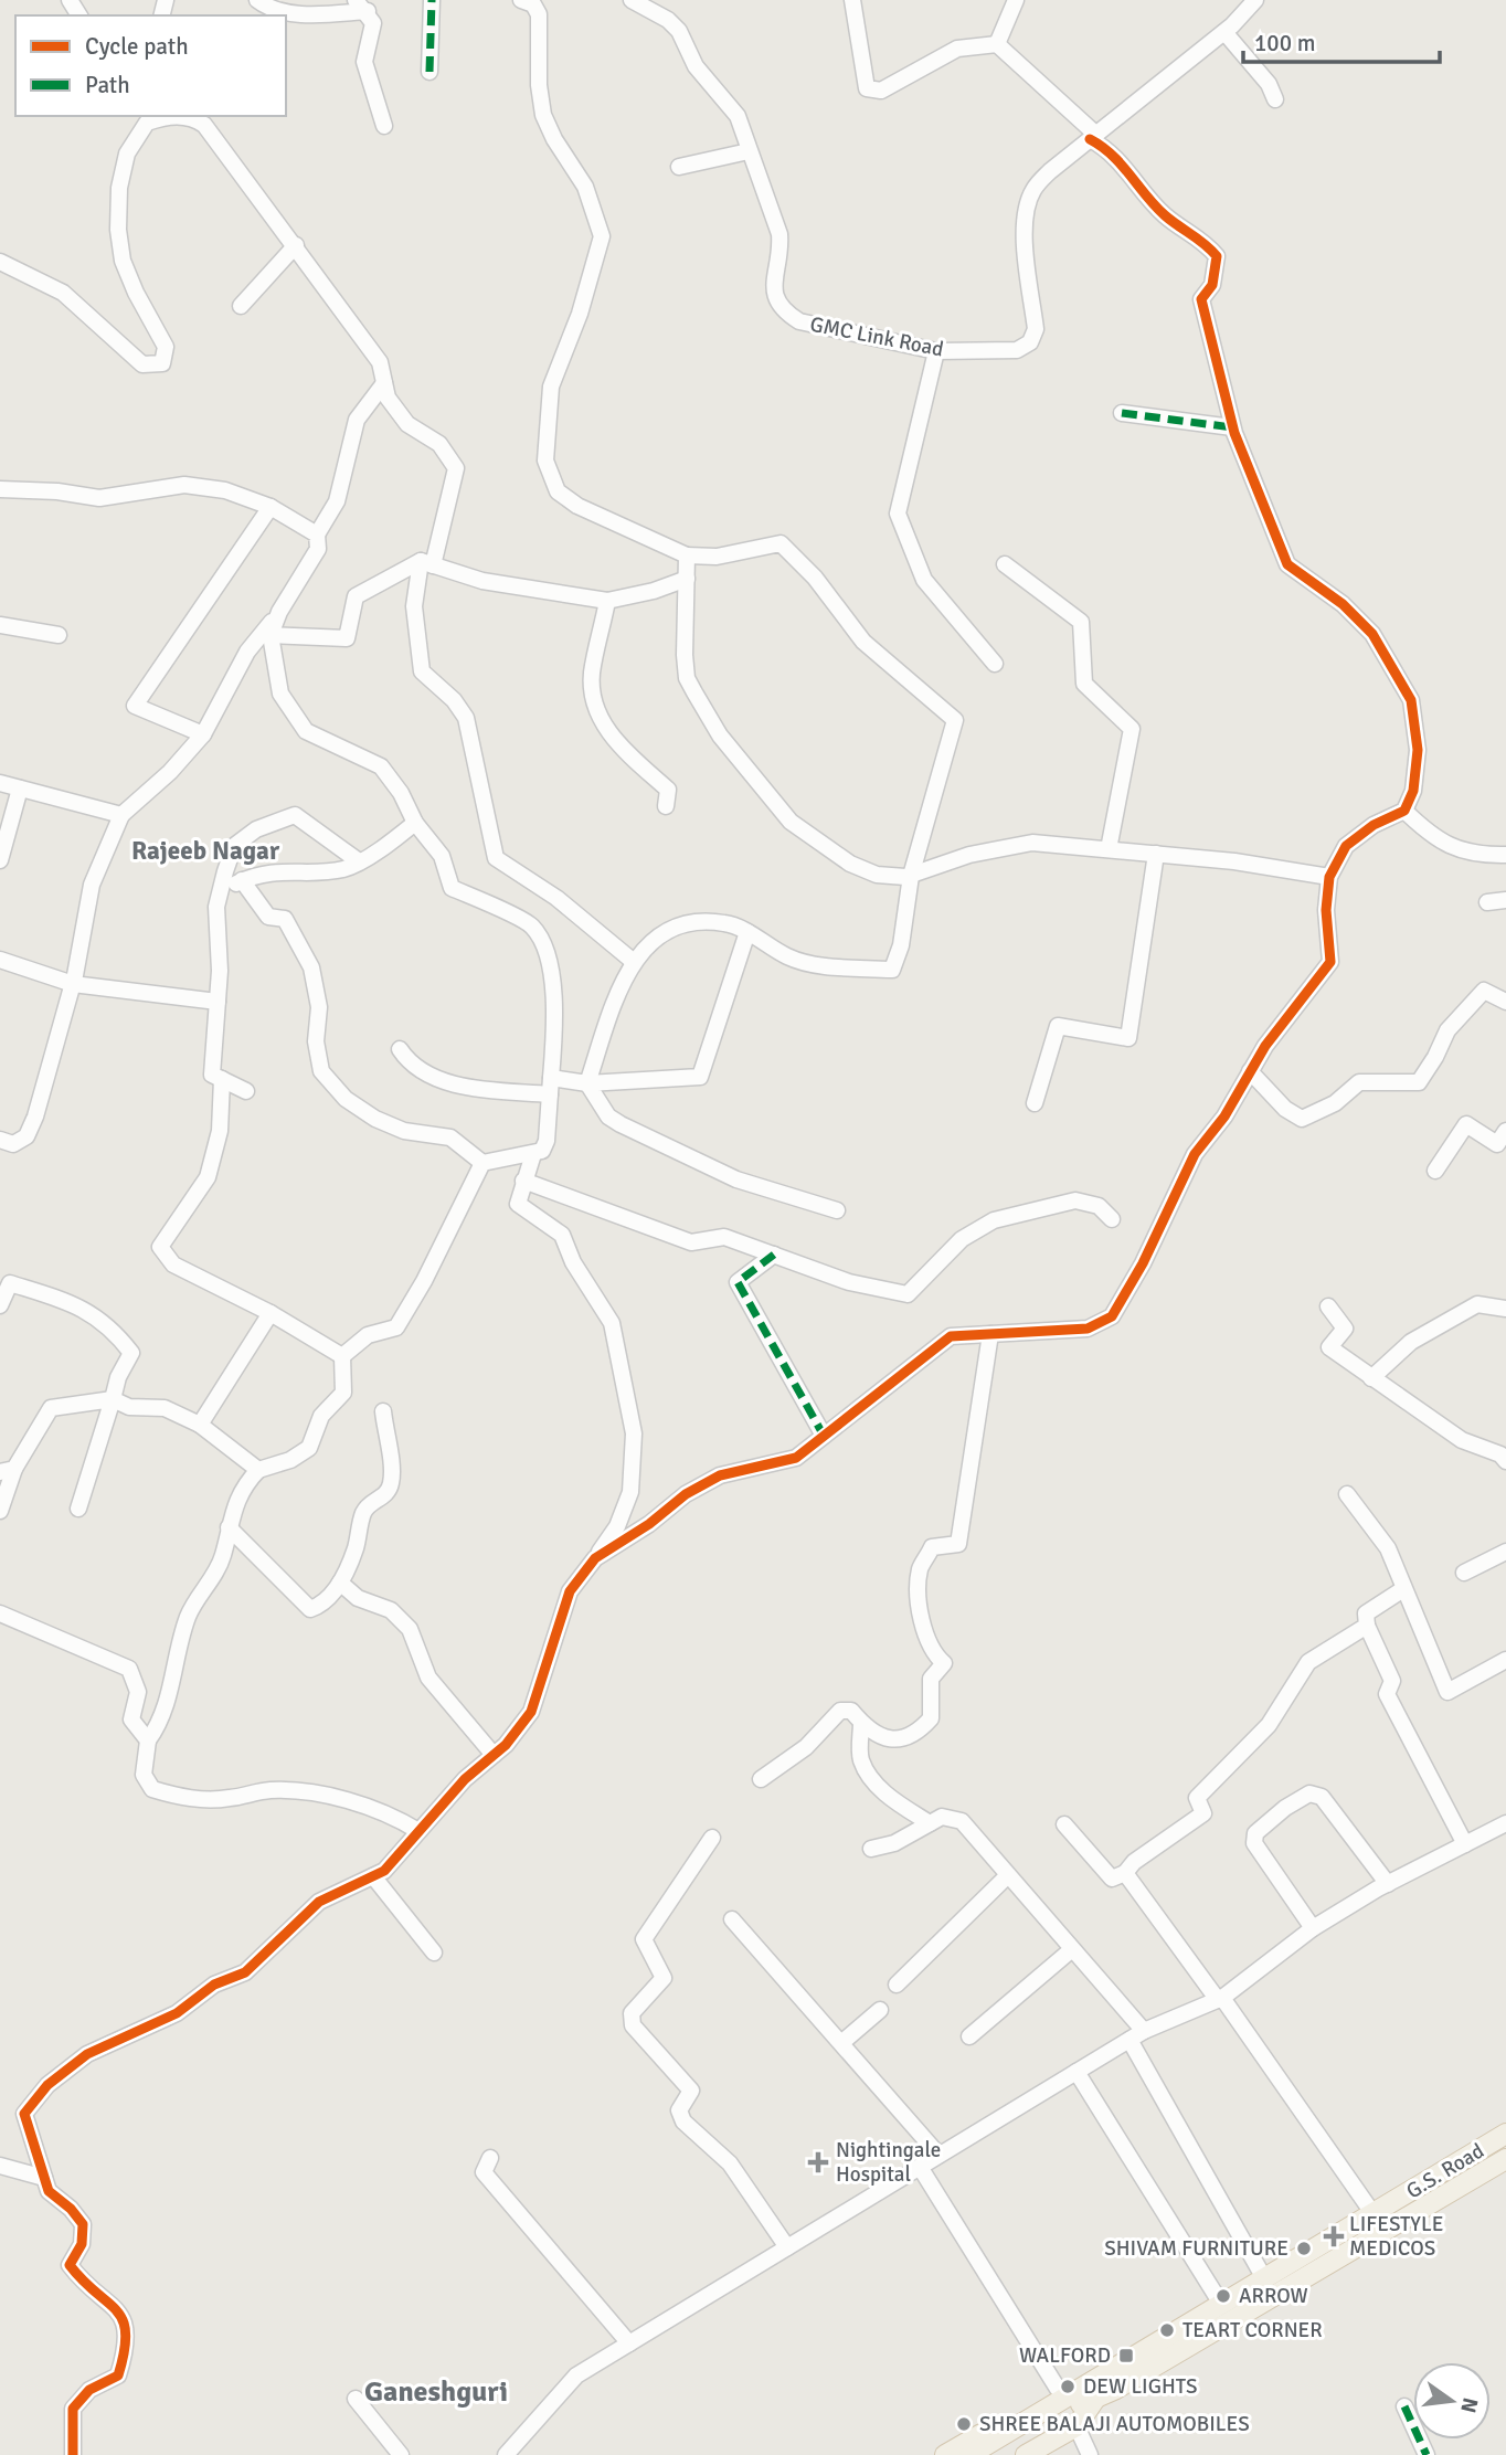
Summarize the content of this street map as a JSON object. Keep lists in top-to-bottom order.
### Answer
{
  "streets": {
    "main road": ["G.S. Road"],
    "street": ["GMC Link Road"]
  },
  "districts": ["Rajeeb Nagar", "Ganeshguri"],
  "places": {
    "health": ["Nightingale Hospital", "LIFESTYLE MEDICOS"],
    "other": [
      "SHIVAM FURNITURE",
      "ARROW",
      "TEART CORNER",
      "DEW LIGHTS",
      "SHREE BALAJI AUTOMOBILES"
    ],
    "transit": ["WALFORD"]
  },
  "legend": ["Cycle path", "Path"],
  "scale_bar": "100 m",
  "north": "right"
}
